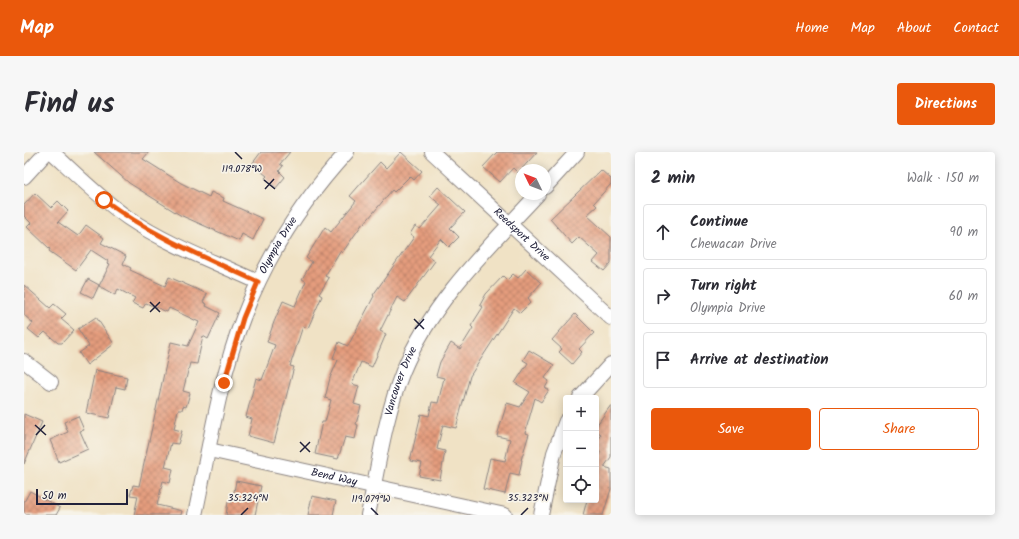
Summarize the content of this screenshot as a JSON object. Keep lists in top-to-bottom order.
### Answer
{
  "streets": {
    "street": [
      "Reedsport Drive",
      "Olympia Drive",
      "Vancouver Drive",
      "Bend Way"
    ]
  },
  "crossings": [
    ["Reedsport Drive", "Vancouver Drive"],
    ["Olympia Drive", "Bend Way"],
    ["Vancouver Drive", "Bend Way"]
  ],
  "scale_bar": "50 m",
  "north": "top left",
  "page": {
    "header": "Map",
    "nav": [
      "Home",
      "Map",
      "About",
      "Contact"
    ],
    "title": "Find us",
    "buttons": [
      "Directions",
      ["Save", "Share"]
    ],
    "heading": ["2 min", "Walk · 150 m"],
    "list": [
      ["Continue", "Chewacan Drive", "90 m"],
      ["Turn right", "Olympia Drive", "60 m"],
      "Arrive at destination"
    ],
    "map_buttons": ["+", "−"],
    "scale": "50 m"
  },
  "coordinates": [
    "119.078°W",
    "35.324°N",
    "35.323°N",
    "119.079°W"
  ]
}
